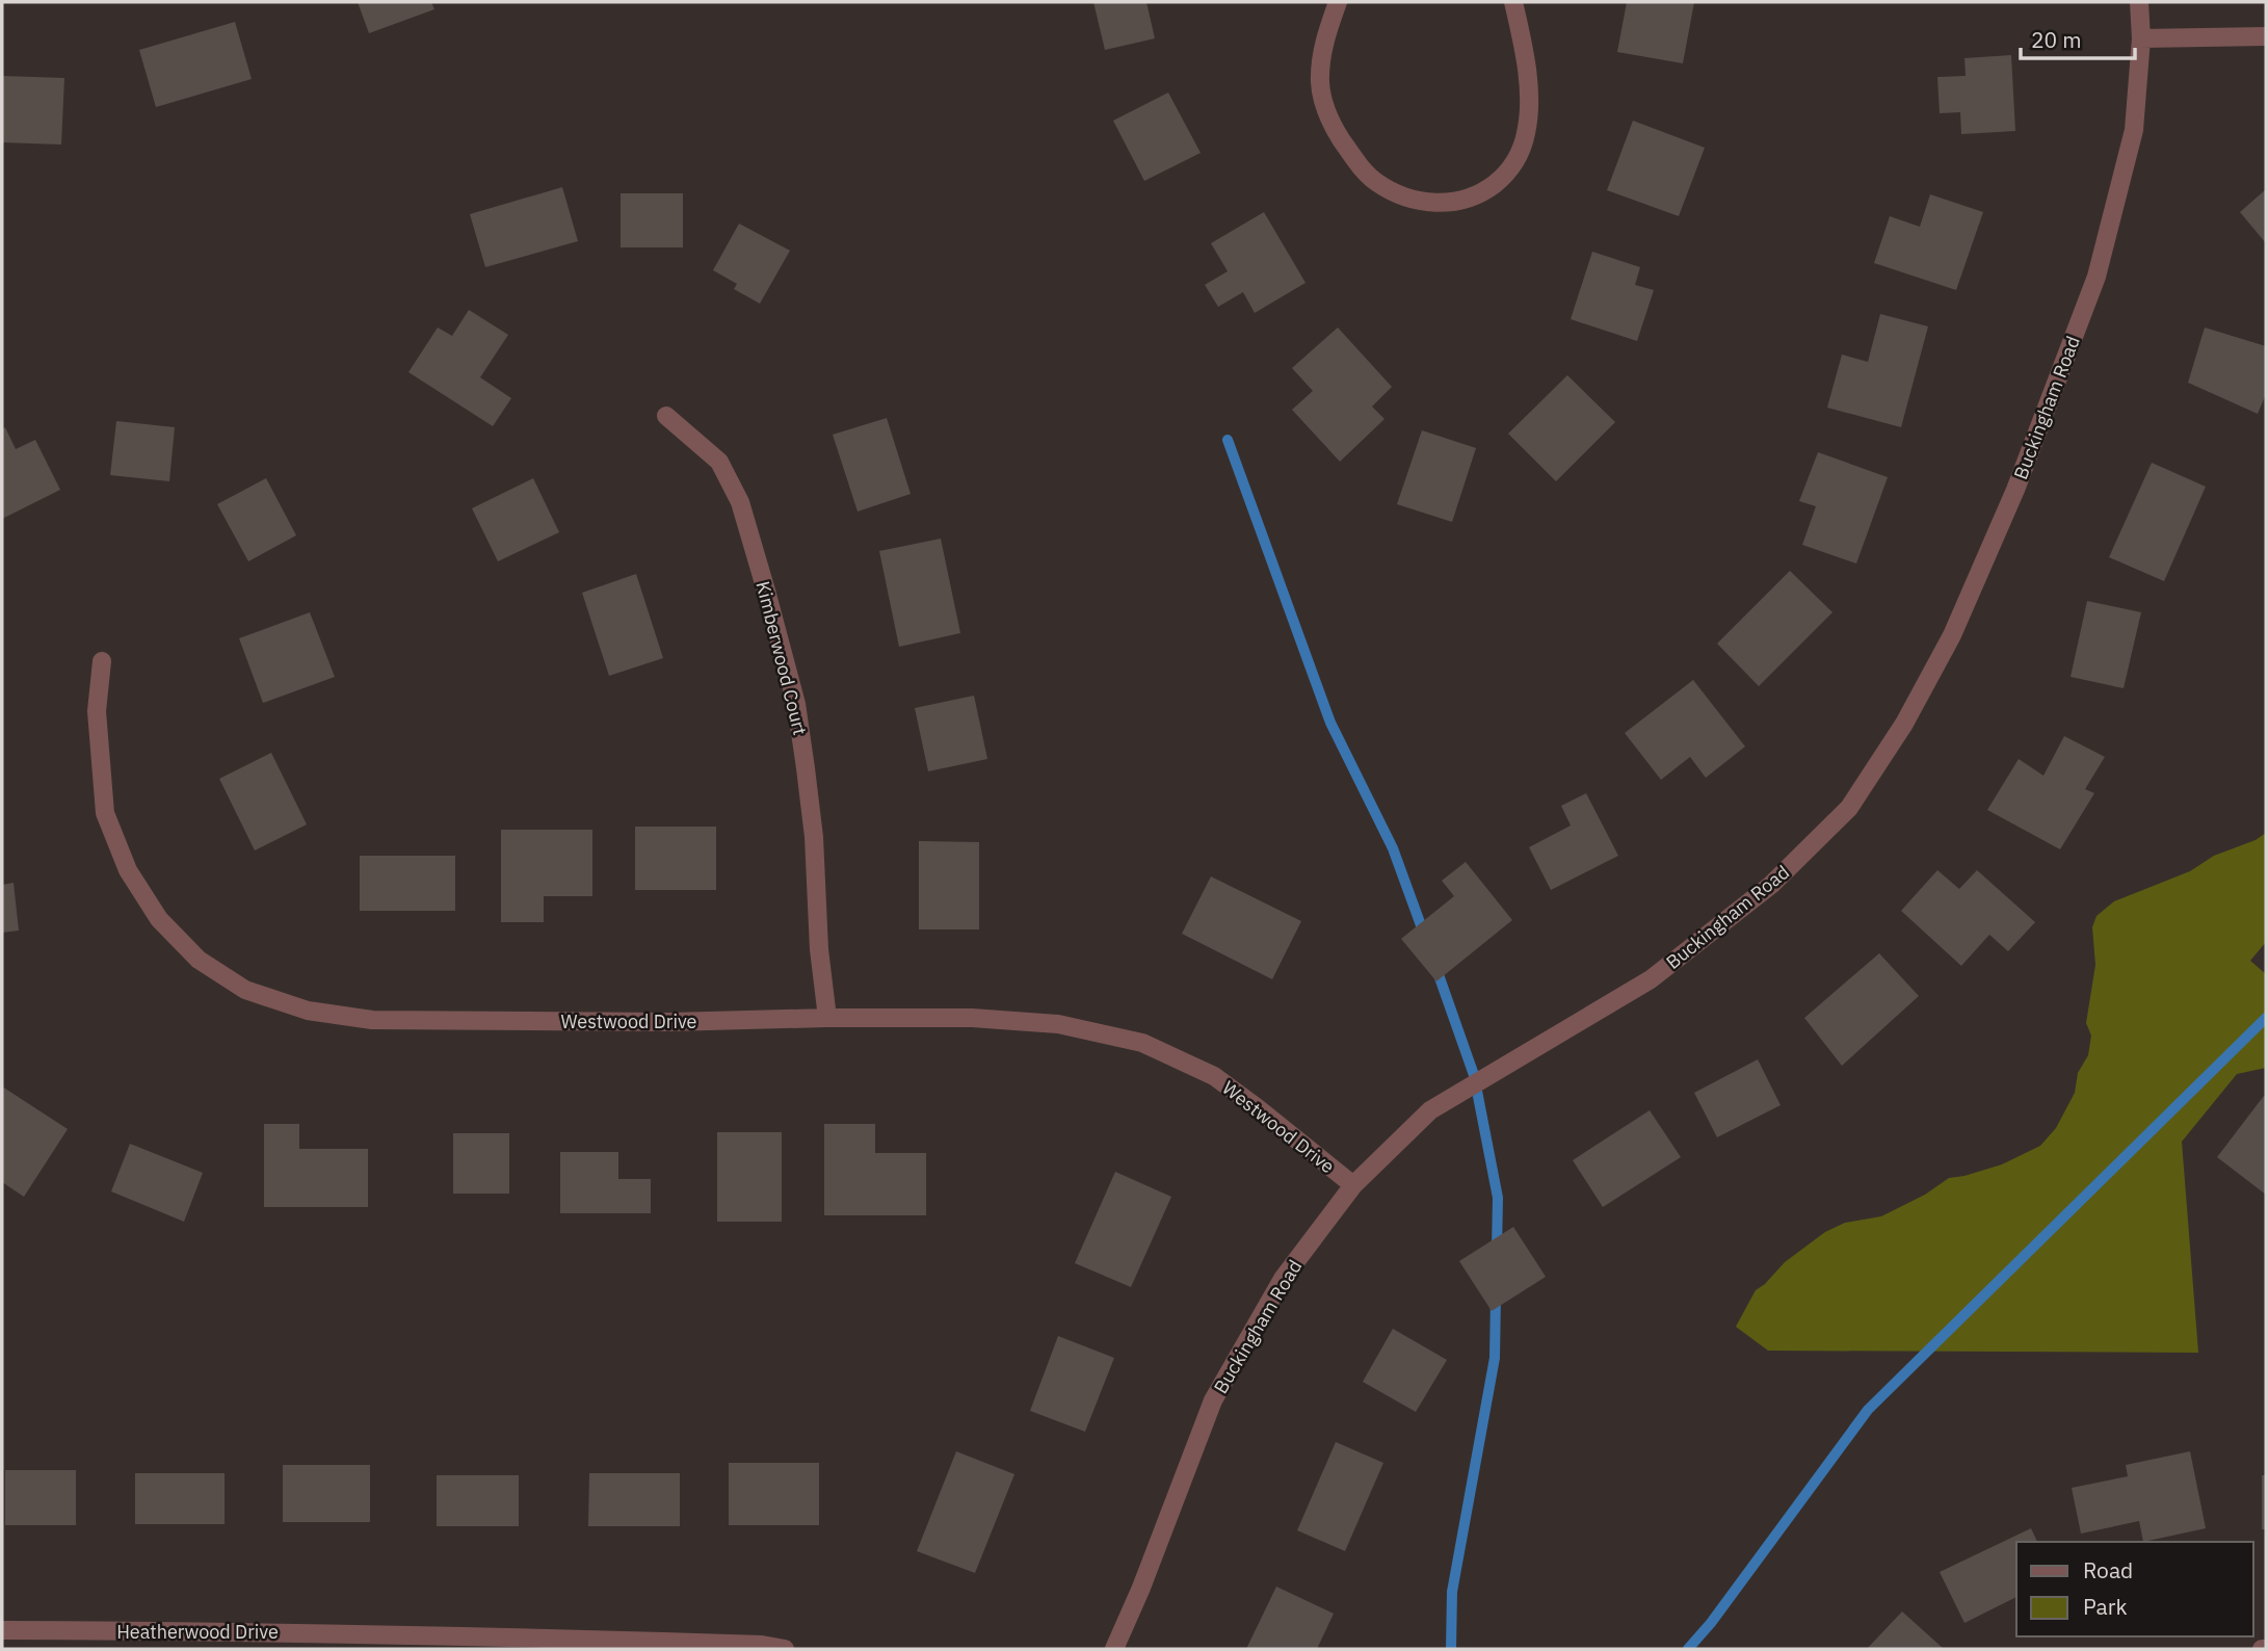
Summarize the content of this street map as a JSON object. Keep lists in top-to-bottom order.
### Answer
{
  "streets": {
    "street": [
      "Buckingham Road",
      "Kimberwood Court",
      "Westwood Drive",
      "Heatherwood Drive"
    ]
  },
  "crossings": [
    ["Buckingham Road", "Westwood Drive"],
    ["Kimberwood Court", "Westwood Drive"]
  ],
  "legend": ["Road", "Park"],
  "scale_bar": "20 m"
}
